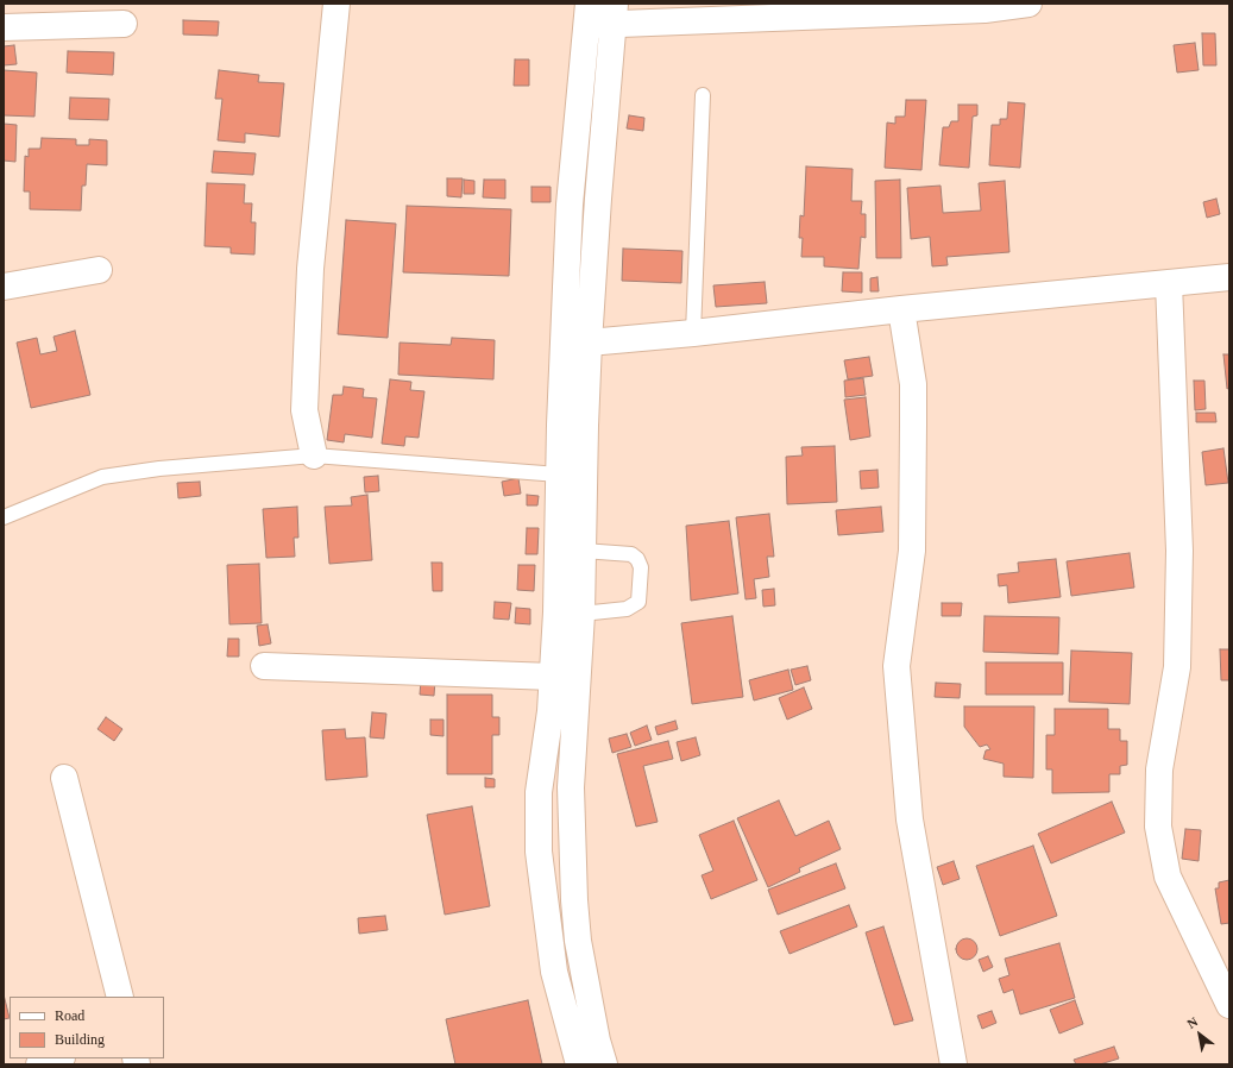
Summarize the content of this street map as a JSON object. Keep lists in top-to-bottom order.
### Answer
{
  "legend": ["Road", "Building"],
  "north": "top left"
}
